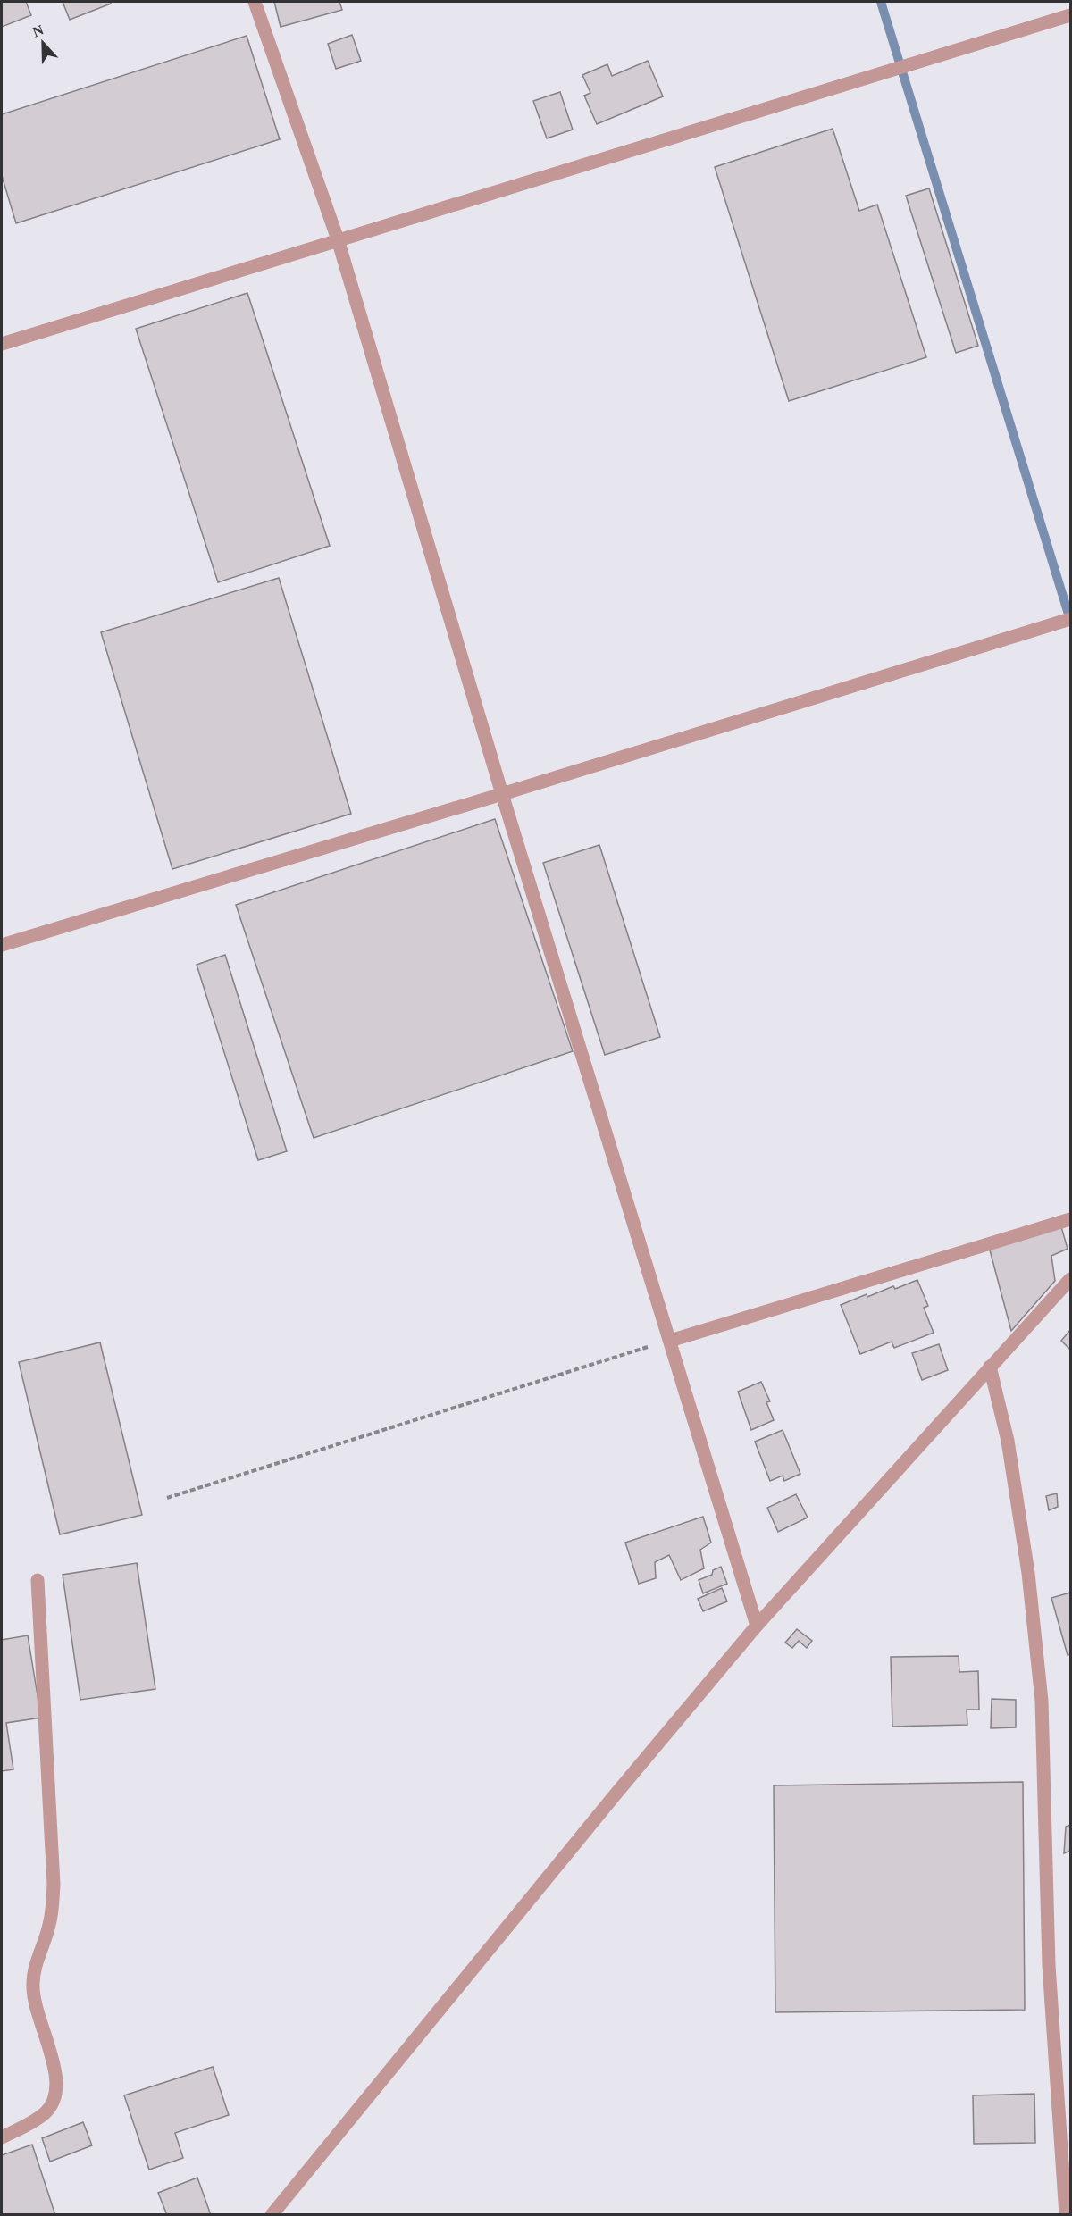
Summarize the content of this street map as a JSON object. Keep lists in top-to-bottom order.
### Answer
{
  "north": "top"
}
